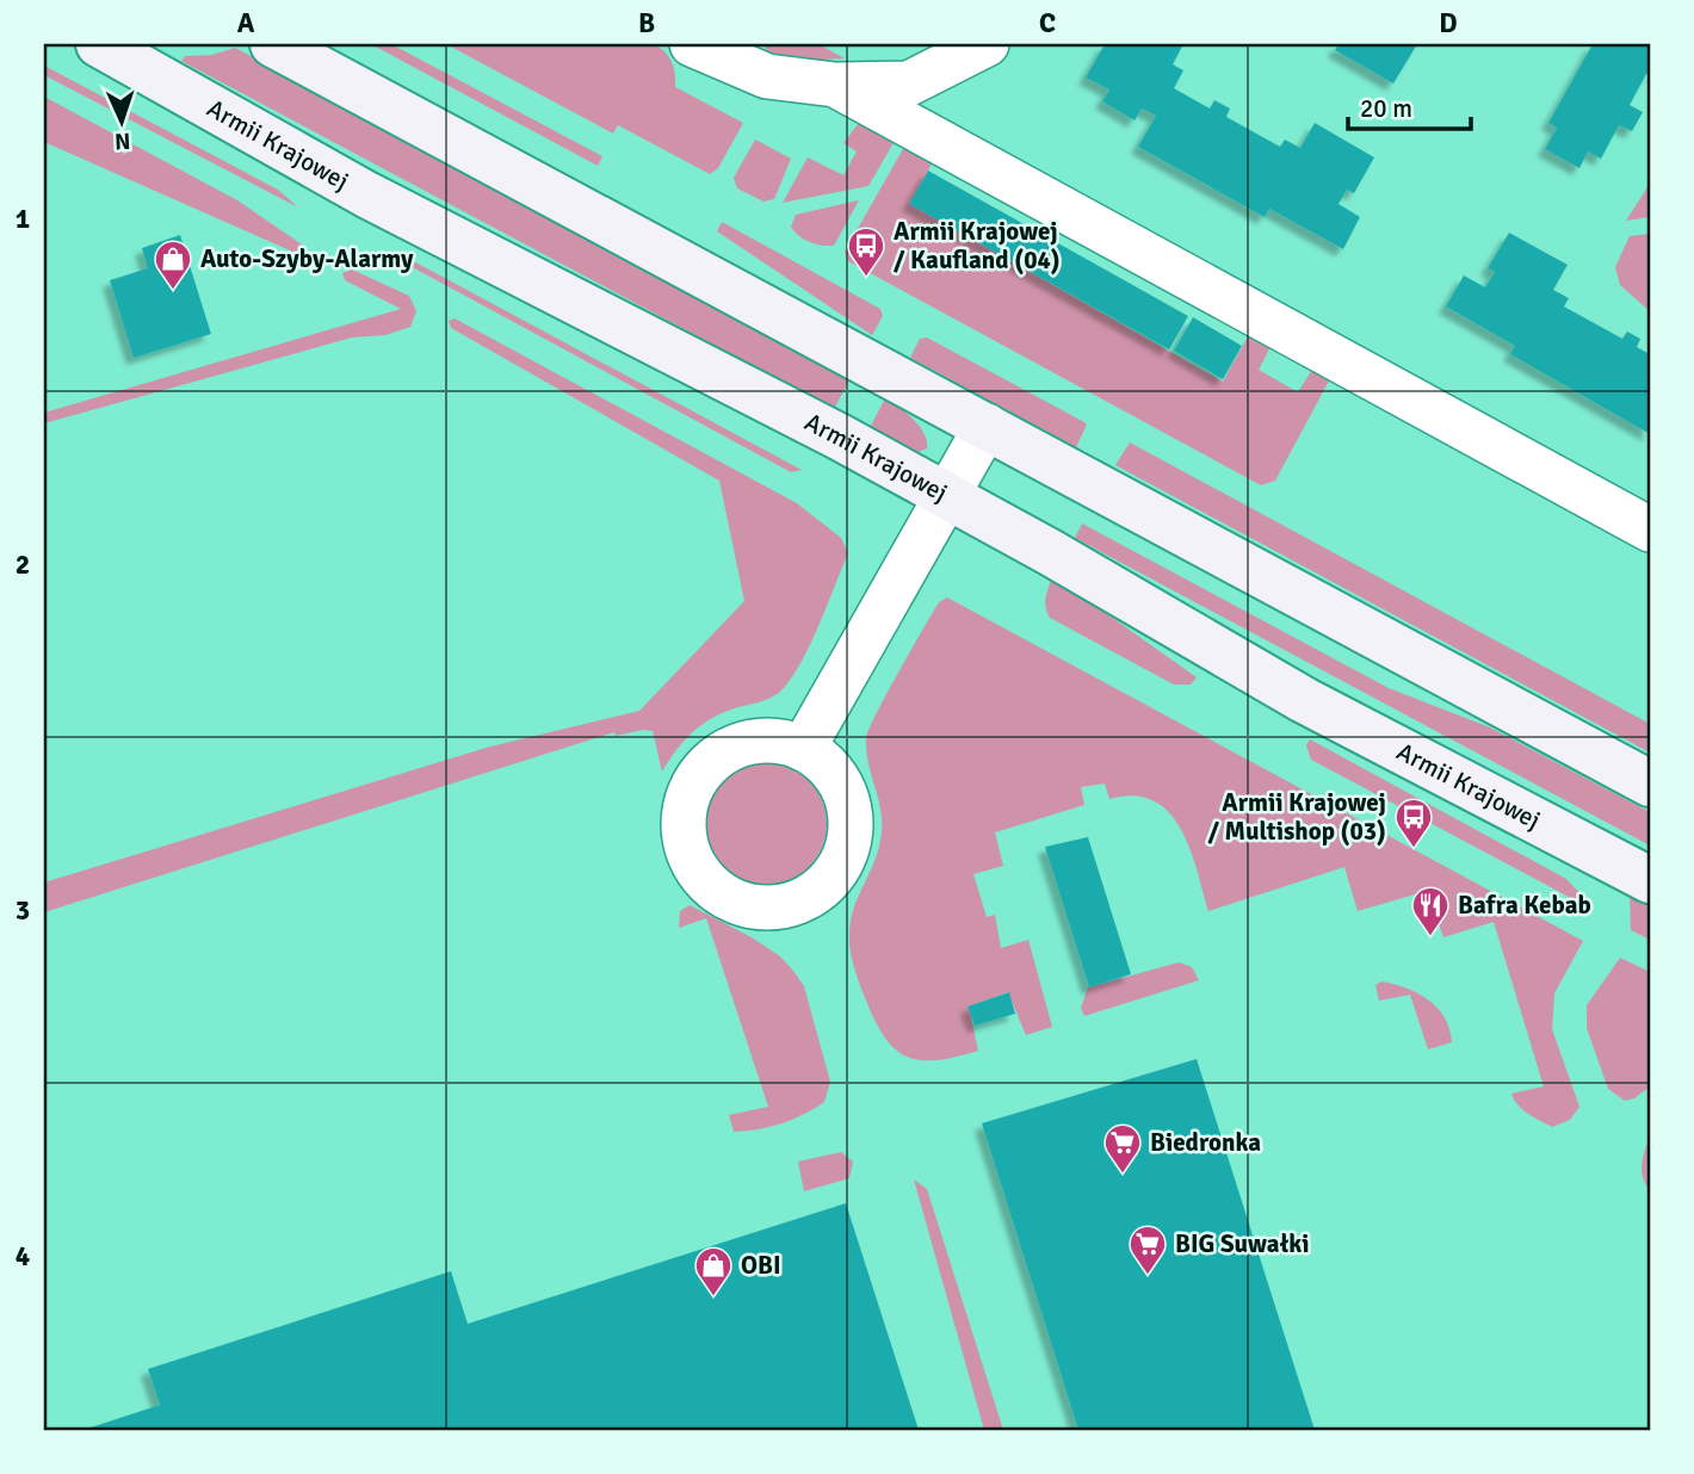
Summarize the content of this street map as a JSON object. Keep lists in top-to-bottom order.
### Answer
{
  "streets": {
    "main road": ["Armii Krajowej"]
  },
  "places": {
    "bus stop": ["Armii Krajowej / Kaufland (04)", "Armii Krajowej / Multishop (03)"],
    "shop": ["Auto-Szyby-Alarmy", "OBI"],
    "restaurant": ["Bafra Kebab"],
    "supermarket": ["Biedronka", "BIG Suwałki"]
  },
  "scale_bar": "20 m",
  "north": "bottom",
  "grid": {
    "columns": [
      "A",
      "B",
      "C",
      "D"
    ],
    "rows": [
      "1",
      "2",
      "3",
      "4"
    ]
  }
}
